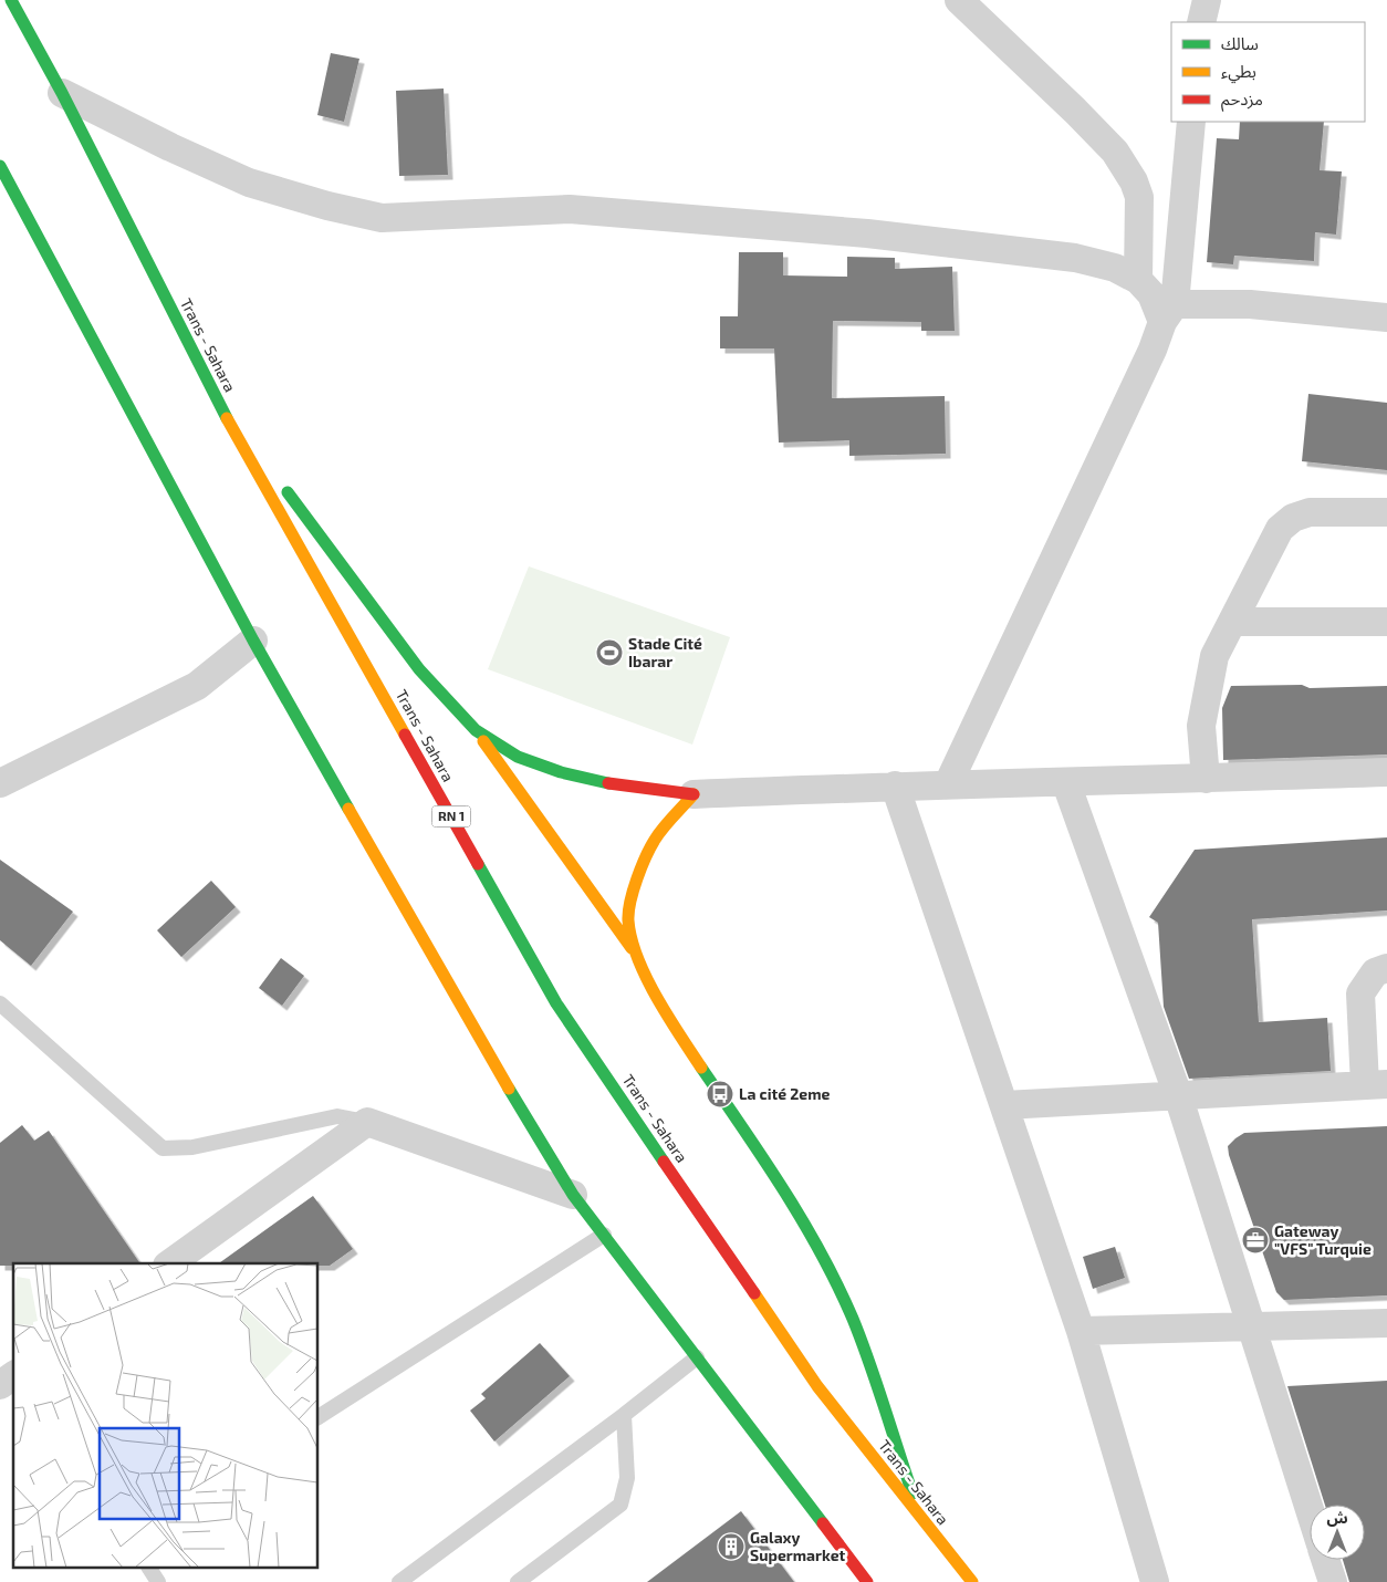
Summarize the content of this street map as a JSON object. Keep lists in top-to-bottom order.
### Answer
{
  "streets": {
    "highway": ["Trans - Sahara", "RN 1"]
  },
  "places": {
    "sports": ["Stade Cité Ibarar"],
    "bus stop": ["La cité 2eme"],
    "office": ["Gateway \"VFS\" Turquie"],
    "building": ["Galaxy Supermarket"]
  },
  "legend": ["سالك", "بطيء", "مزدحم"],
  "north": "top"
}
